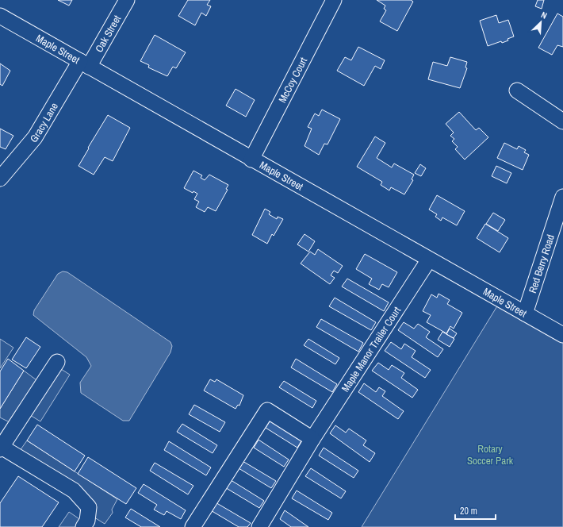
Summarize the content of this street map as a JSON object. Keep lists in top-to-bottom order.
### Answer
{
  "streets": {
    "street": [
      "Oak Street",
      "Maple Street",
      "McCoy Court",
      "Gracy Lane",
      "Red Berry Road",
      "Maple Manor Trailer Court"
    ]
  },
  "crossings": [
    ["Oak Street", "Maple Street"],
    ["Oak Street", "Gracy Lane"],
    ["Maple Street", "McCoy Court"],
    ["Maple Street", "Gracy Lane"],
    ["Maple Street", "Red Berry Road"],
    ["Maple Street", "Maple Manor Trailer Court"]
  ],
  "parks": ["Rotary Soccer Park"],
  "scale_bar": "20 m",
  "north": "top right"
}
